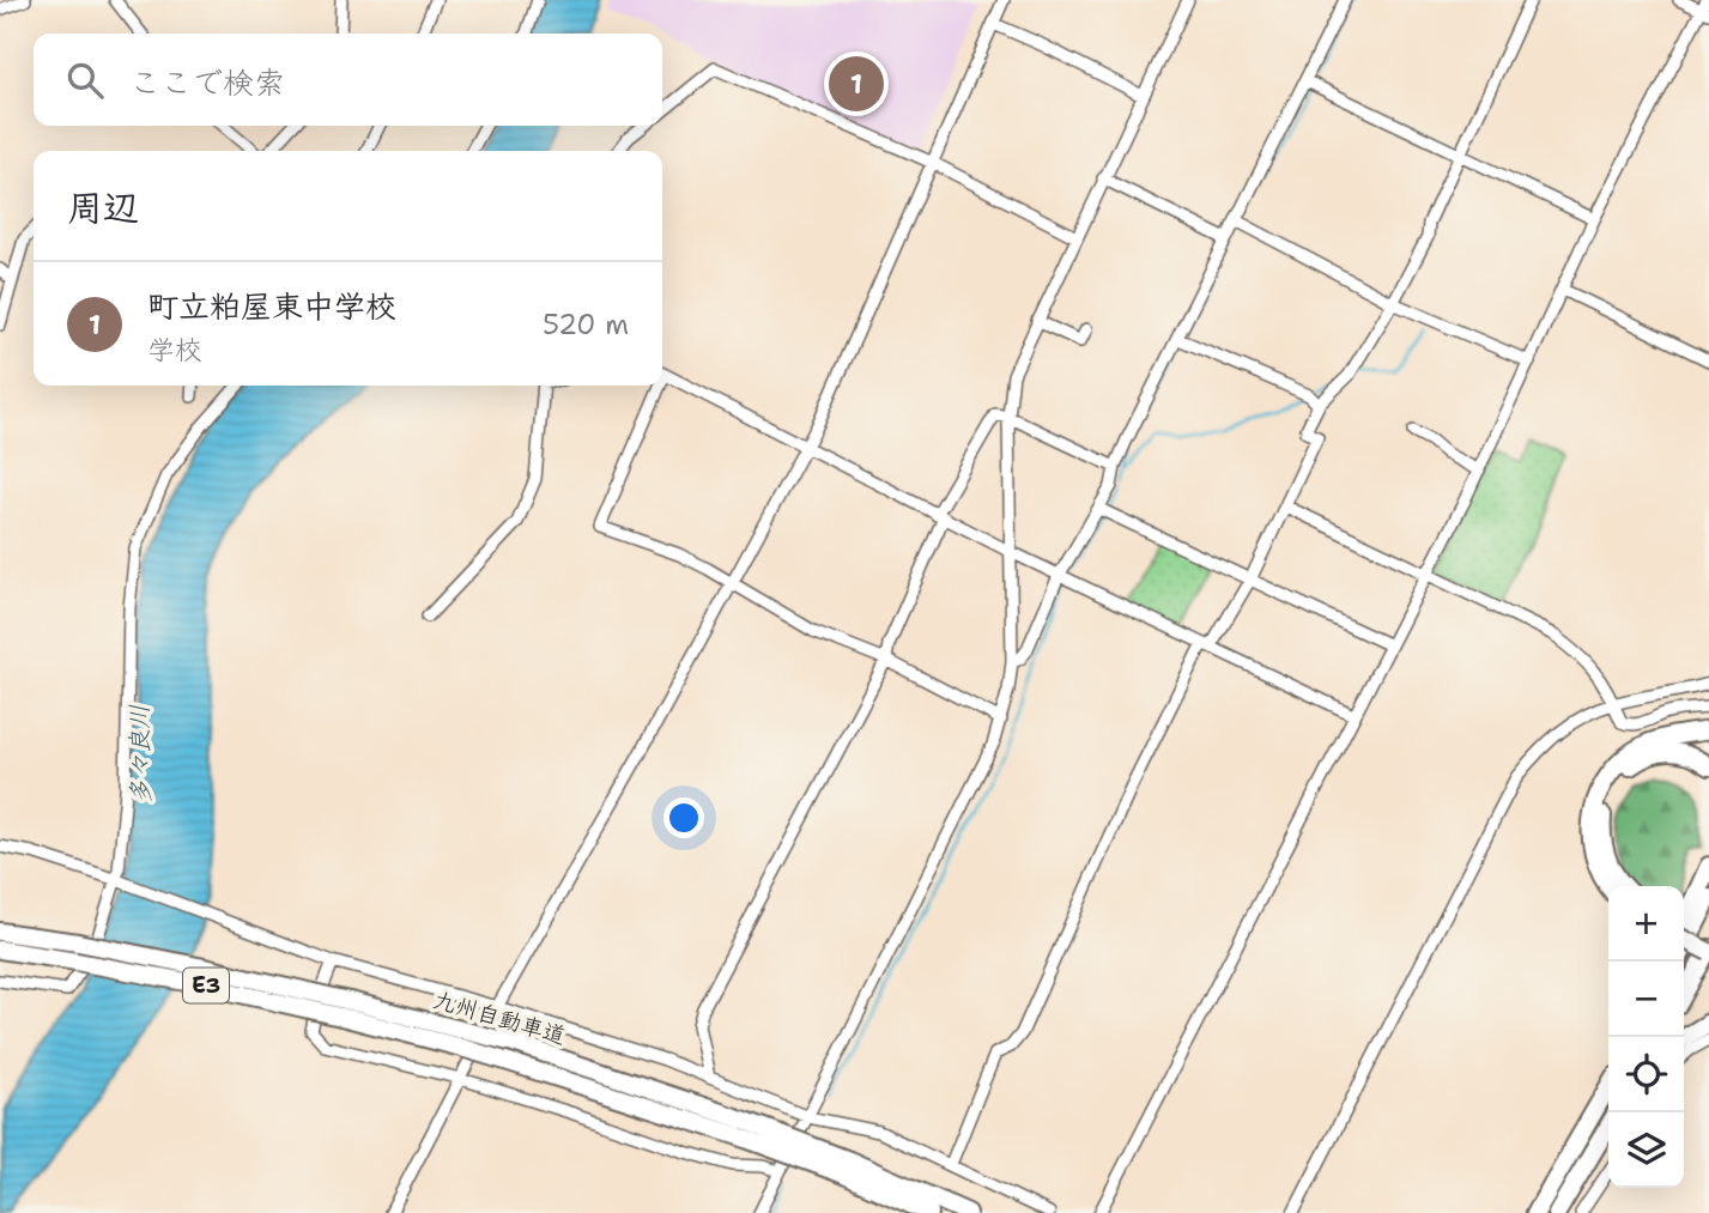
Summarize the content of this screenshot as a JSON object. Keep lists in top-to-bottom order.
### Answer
{
  "streets": {
    "highway": ["E3", "九州自動車道"]
  },
  "water": ["多々良川"],
  "page": {
    "search": "ここで検索",
    "pins": "1",
    "heading": "周辺",
    "list": [
      {
        "mark": "1",
        "name": "町立粕屋東中学校",
        "note": "学校",
        "value": "520 m"
      }
    ],
    "map_buttons": ["+", "−"]
  }
}
